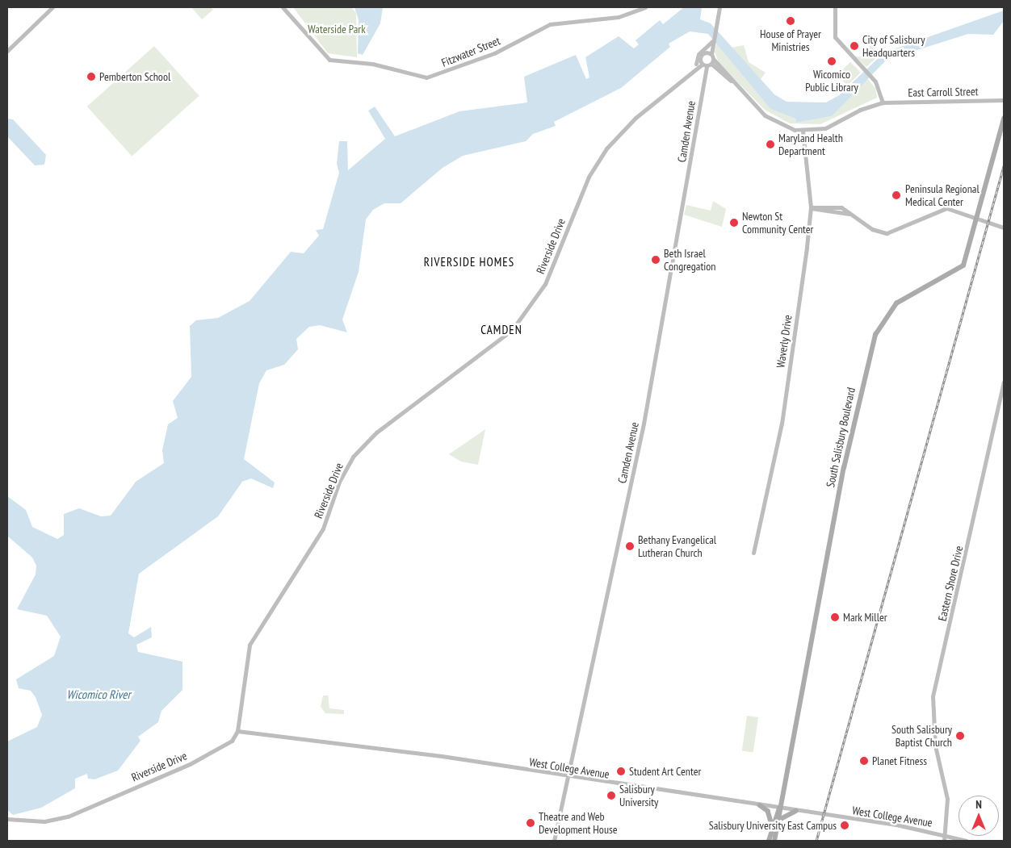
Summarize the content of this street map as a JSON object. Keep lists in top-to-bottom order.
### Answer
{
  "streets": {
    "main road": ["South Salisbury Boulevard"],
    "street": [
      "Fitzwater Street",
      "East Carroll Street",
      "Camden Avenue",
      "Riverside Drive",
      "Waverly Drive",
      "Eastern Shore Drive",
      "West College Avenue"
    ]
  },
  "crossings": [
    ["East Carroll Street", "Waverly Drive"],
    ["Camden Avenue", "Riverside Drive"],
    ["Camden Avenue", "West College Avenue"],
    ["Riverside Drive", "West College Avenue"],
    ["South Salisbury Boulevard", "West College Avenue"],
    ["Eastern Shore Drive", "West College Avenue"]
  ],
  "districts": ["RIVERSIDE HOMES", "CAMDEN"],
  "water": ["Wicomico River"],
  "parks": ["Waterside Park"],
  "places": [
    "House of Prayer Ministries",
    "City of Salisbury Headquarters",
    "Wicomico Public Library",
    "Pemberton School",
    "Maryland Health Department",
    "Peninsula Regional Medical Center",
    "Newton St Community Center",
    "Beth Israel Congregation",
    "Bethany Evangelical Lutheran Church",
    "Mark Miller",
    "South Salisbury Baptist Church",
    "Planet Fitness",
    "Student Art Center",
    "Salisbury University",
    "Theatre and Web Development House",
    "Salisbury University East Campus"
  ],
  "north": "top"
}
